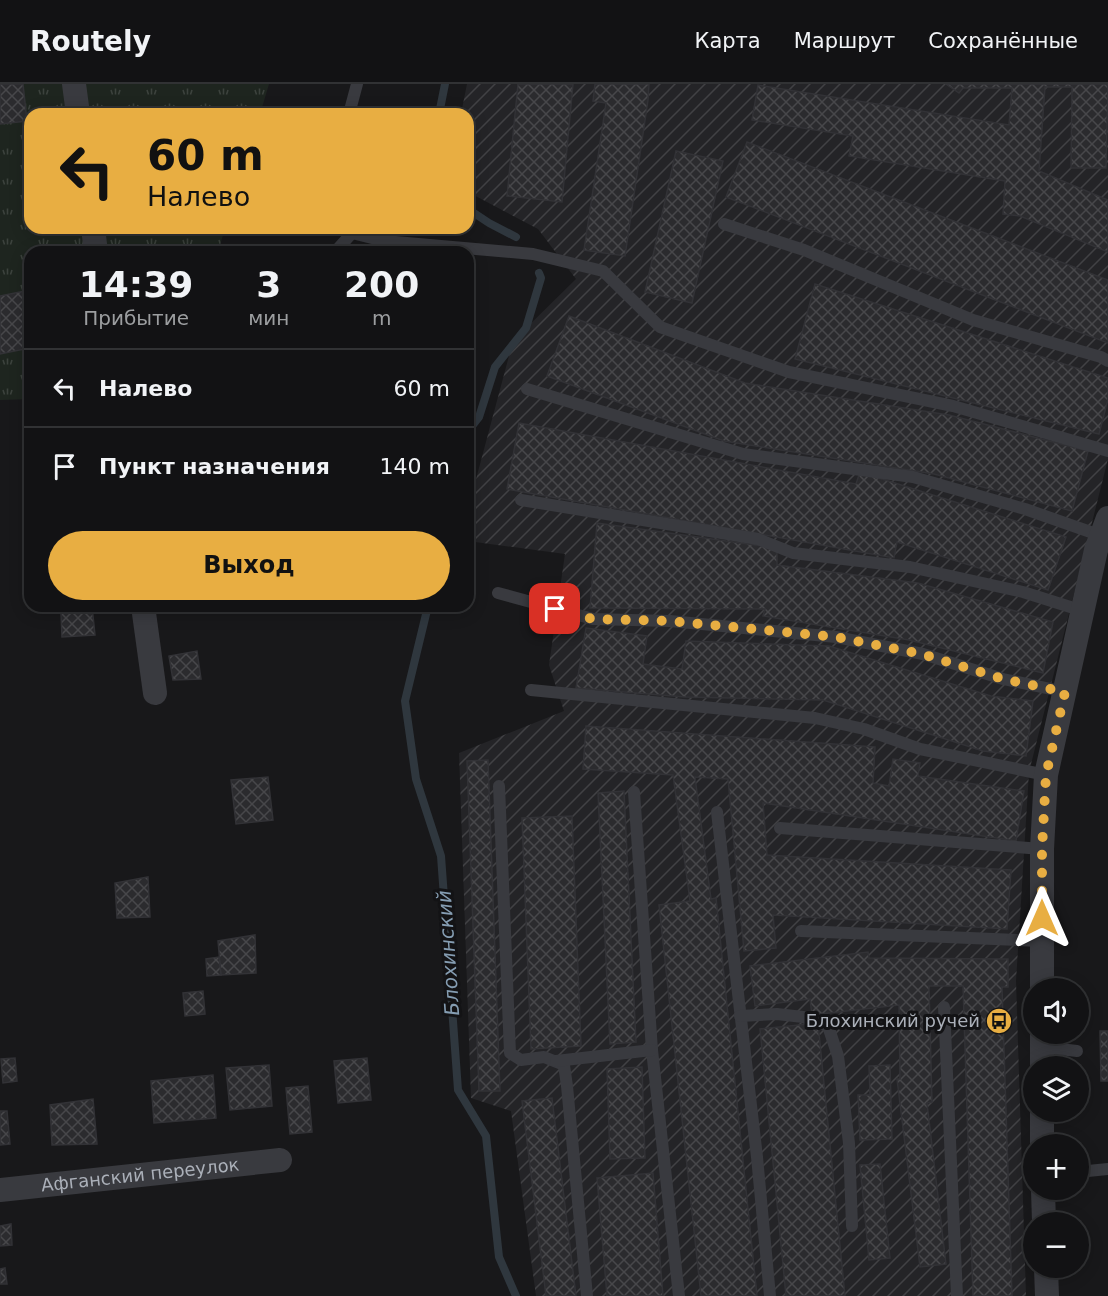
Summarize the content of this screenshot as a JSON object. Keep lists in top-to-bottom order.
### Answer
{
  "streets": {
    "street": ["Афганский переулок"]
  },
  "water": ["Блохинский"],
  "places": {
    "bus stop": ["Блохинский ручей"]
  },
  "page": {
    "header": "Routely",
    "nav": ["Карта", "Маршрут", "Сохранённые"],
    "turn": ["60 m", "Налево"],
    "eta": [
      "14:39",
      "Прибытие",
      "3",
      "мин",
      "200",
      "m"
    ],
    "list": [
      {
        "name": "Налево",
        "value": "60 m"
      },
      {
        "name": "Пункт назначения",
        "value": "140 m"
      }
    ],
    "buttons": "Выход",
    "map_buttons": ["+", "−"]
  }
}
